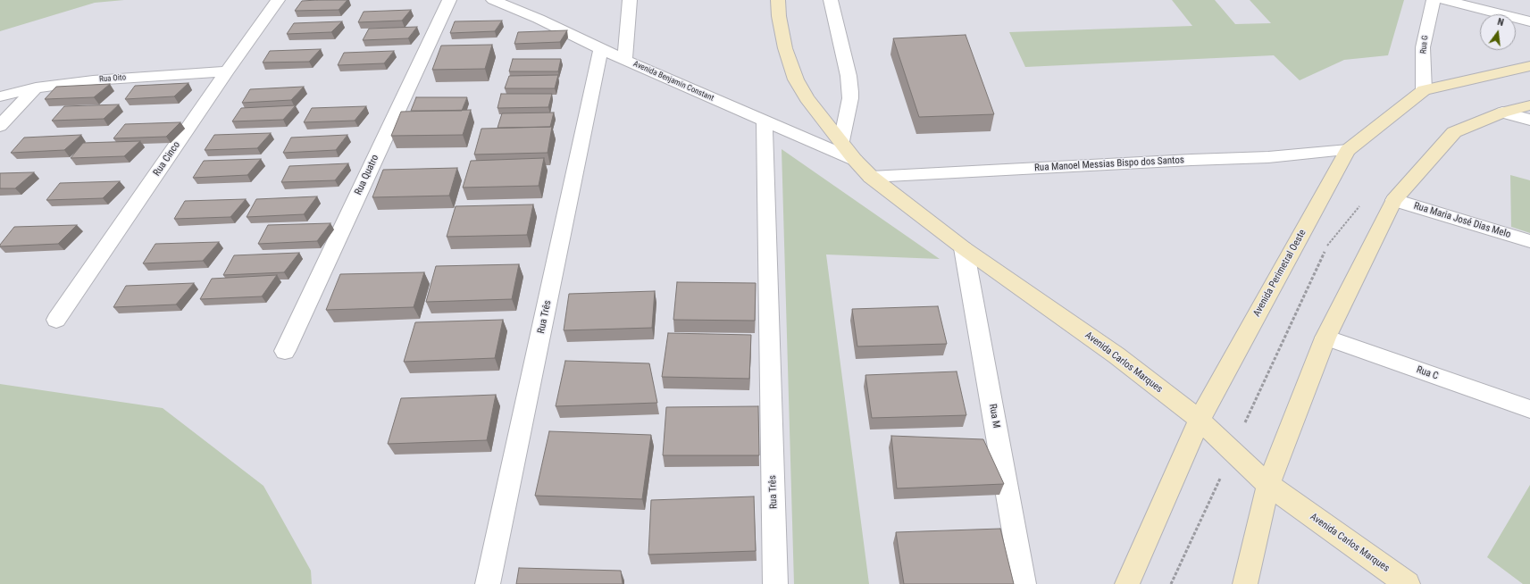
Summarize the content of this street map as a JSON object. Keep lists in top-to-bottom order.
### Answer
{
  "streets": {
    "main road": ["Avenida Perimetral Oeste", "Avenida Carlos Marques"],
    "street": [
      "Rua G",
      "Rua Oito",
      "Avenida Benjamin Constant",
      "Rua Cinco",
      "Rua Manoel Messias Bispo dos Santos",
      "Rua Quatro",
      "Rua Maria José Dias Melo",
      "Rua Três",
      "Rua C",
      "Rua M"
    ]
  },
  "crossings": [
    ["Rua G", "Avenida Perimetral Oeste"],
    ["Rua Oito", "Rua Cinco"],
    ["Avenida Benjamin Constant", "Rua Três"],
    ["Avenida Benjamin Constant", "Avenida Carlos Marques"],
    ["Rua Manoel Messias Bispo dos Santos", "Avenida Perimetral Oeste"],
    ["Rua Manoel Messias Bispo dos Santos", "Avenida Carlos Marques"],
    ["Avenida Perimetral Oeste", "Avenida Carlos Marques"],
    ["Avenida Carlos Marques", "Rua M"]
  ],
  "north": "top"
}
